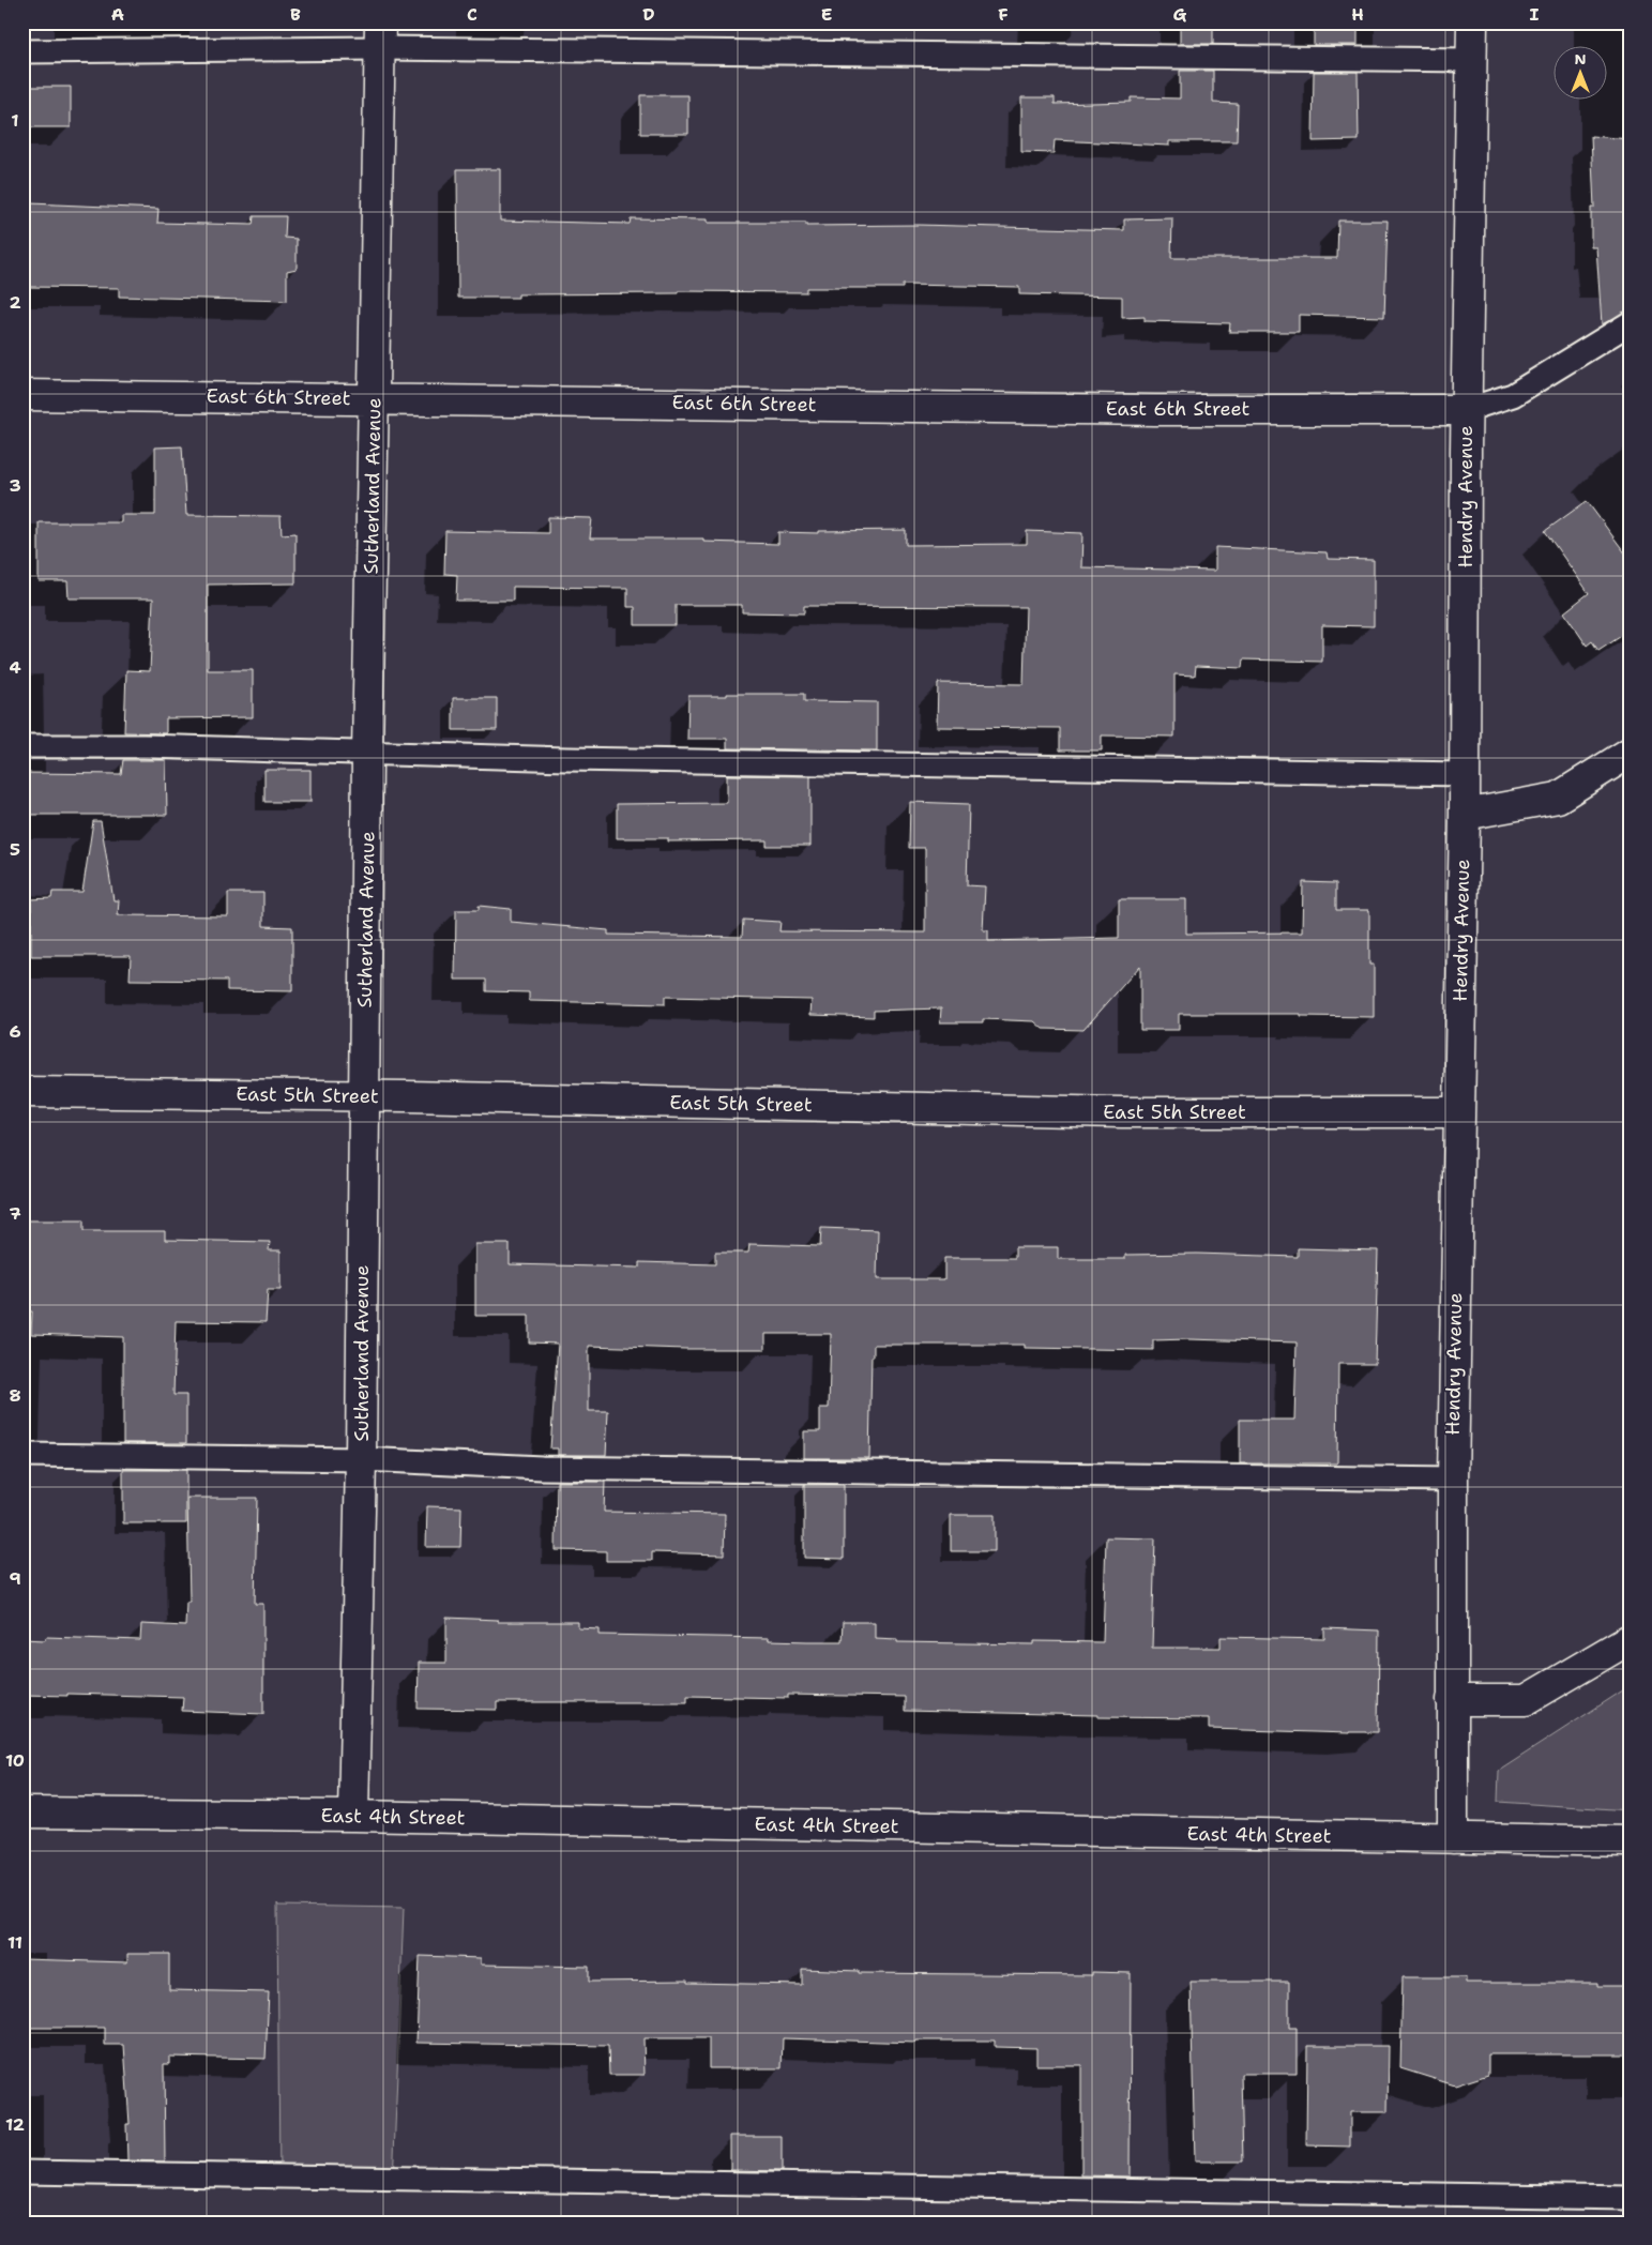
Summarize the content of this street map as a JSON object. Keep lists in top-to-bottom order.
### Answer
{
  "streets": {
    "street": [
      "East 6th Street",
      "Sutherland Avenue",
      "Hendry Avenue",
      "East 5th Street",
      "East 4th Street"
    ]
  },
  "crossings": [
    ["East 6th Street", "Sutherland Avenue"],
    ["East 6th Street", "Hendry Avenue"],
    ["Sutherland Avenue", "East 5th Street"],
    ["Sutherland Avenue", "East 4th Street"],
    ["Hendry Avenue", "East 5th Street"],
    ["Hendry Avenue", "East 4th Street"]
  ],
  "north": "top",
  "grid": {
    "columns": [
      "A",
      "B",
      "C",
      "D",
      "E",
      "F",
      "G",
      "H",
      "I"
    ],
    "rows": [
      "1",
      "2",
      "3",
      "4",
      "5",
      "6",
      "7",
      "8",
      "9",
      "10",
      "11",
      "12"
    ]
  }
}
